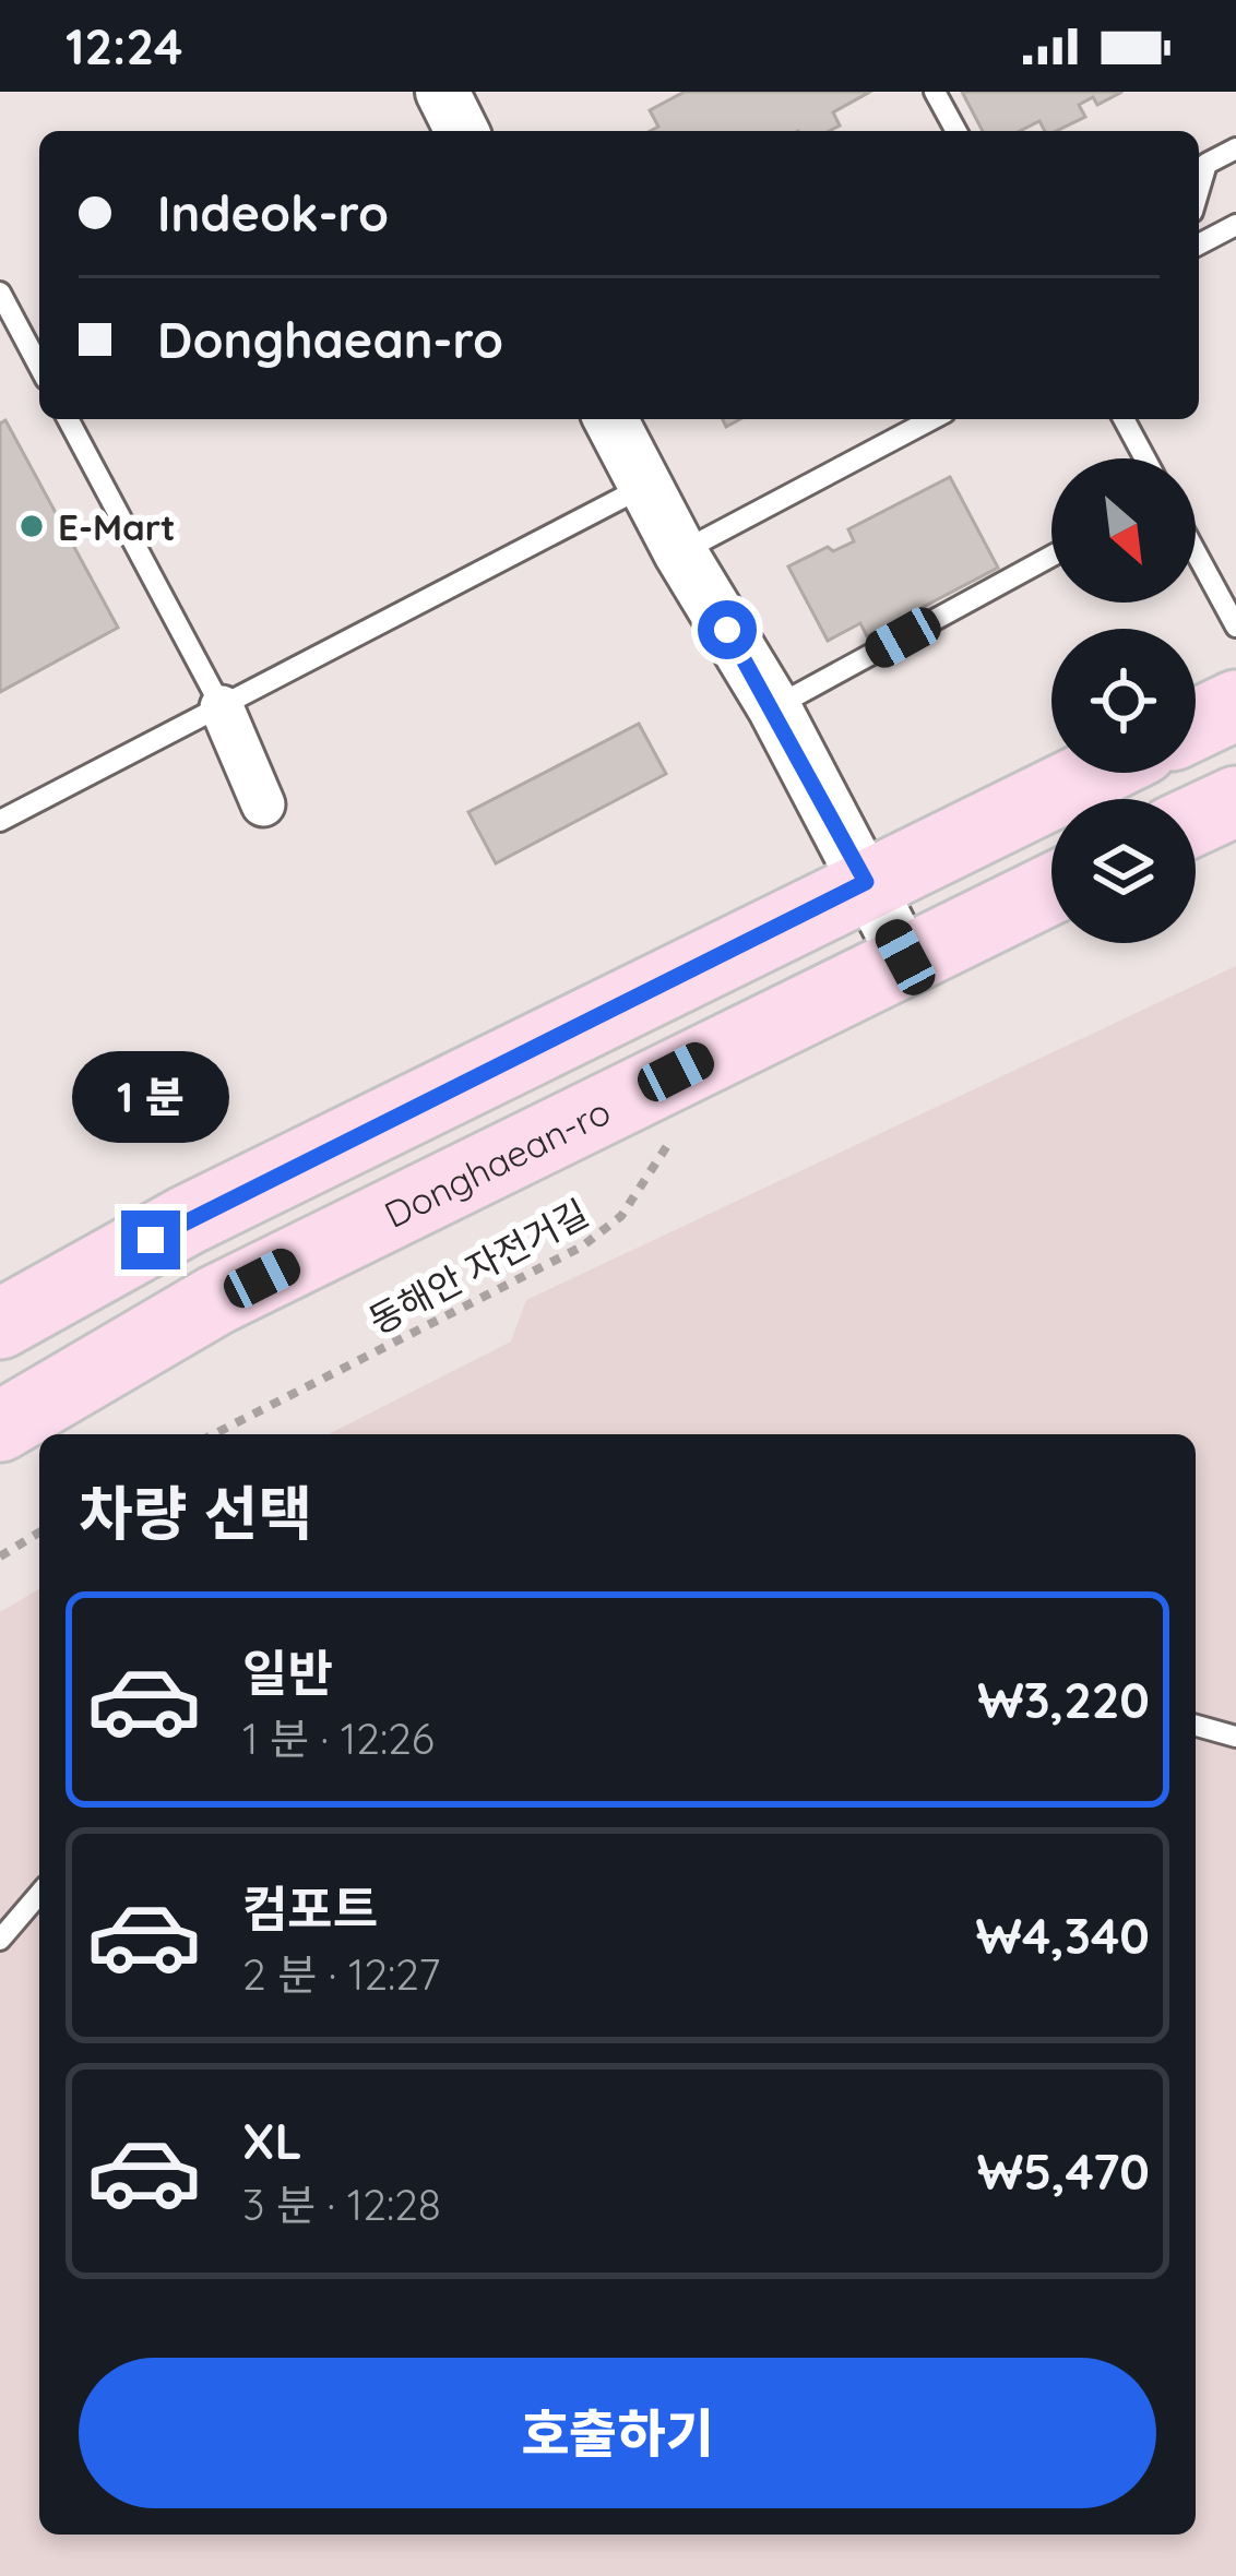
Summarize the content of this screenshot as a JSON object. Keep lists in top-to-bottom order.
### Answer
{
  "streets": {
    "main road": ["Donghaean-ro"],
    "path": ["동해안 자전거길"]
  },
  "places": ["E-Mart"],
  "north": "bottom right",
  "page": {
    "status": "12:24",
    "banner": ["Indeok-ro", "Donghaean-ro"],
    "bubble": "1 분",
    "heading": "차량 선택",
    "list": [
      {
        "name": "일반",
        "note": "1 분 · 12:26",
        "value": "₩3,220"
      },
      {
        "name": "컴포트",
        "note": "2 분 · 12:27",
        "value": "₩4,340"
      },
      {
        "name": "XL",
        "note": "3 분 · 12:28",
        "value": "₩5,470"
      }
    ],
    "buttons": "호출하기"
  }
}
